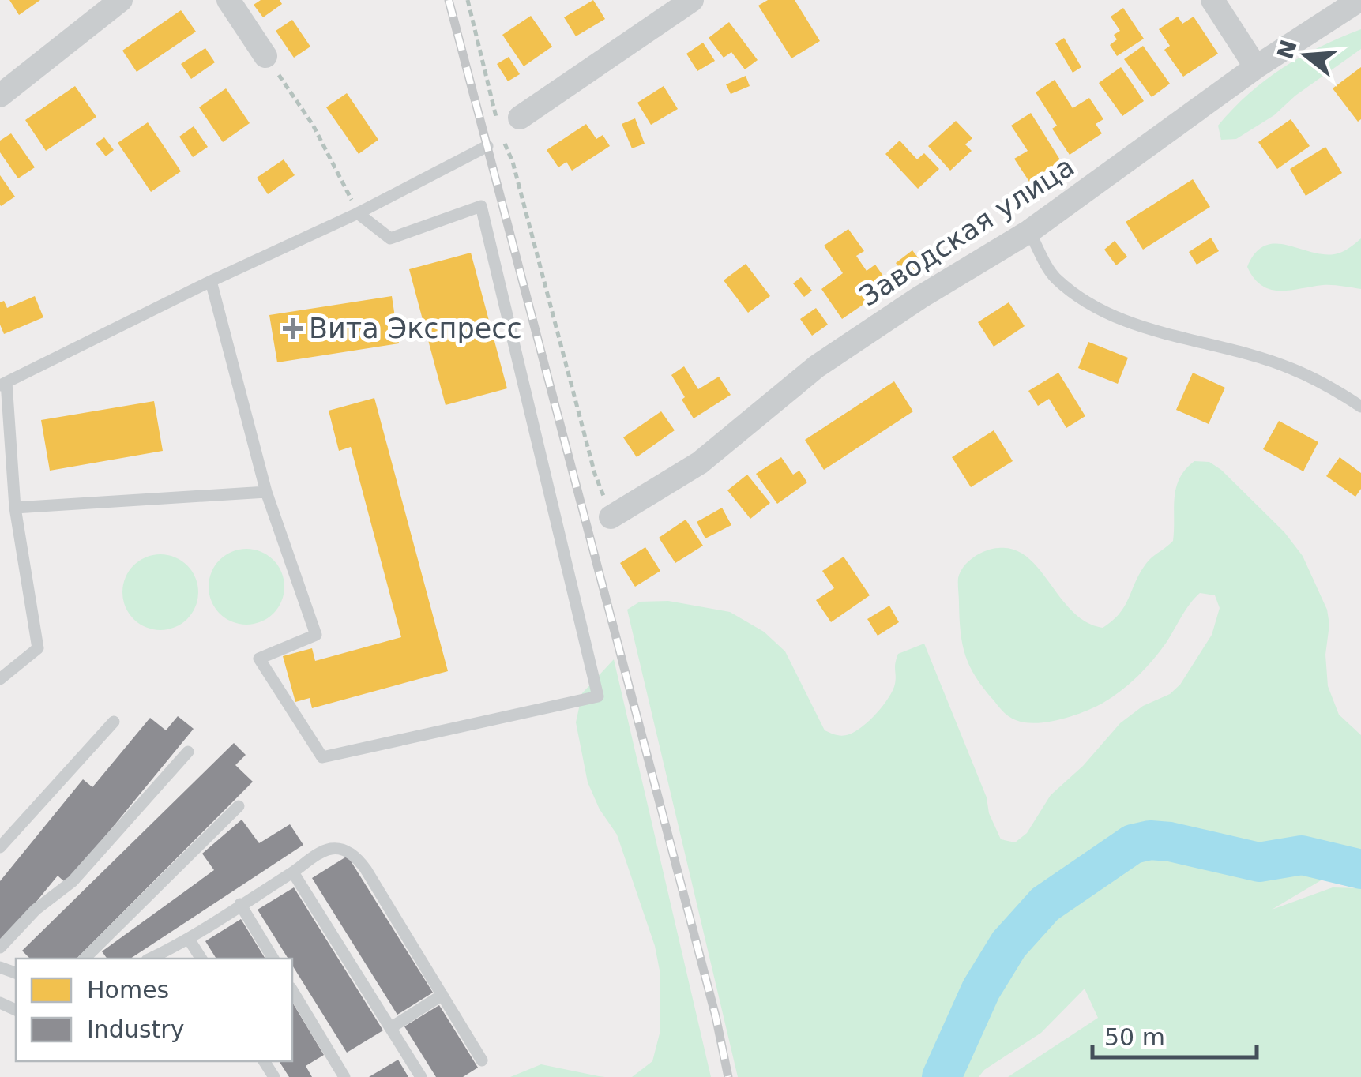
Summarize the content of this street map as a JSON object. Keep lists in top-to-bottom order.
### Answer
{
  "streets": {
    "street": ["Заводская улица"]
  },
  "places": {
    "health": ["Вита Экспресс"]
  },
  "legend": ["Homes", "Industry"],
  "scale_bar": "50 m",
  "north": "left"
}
